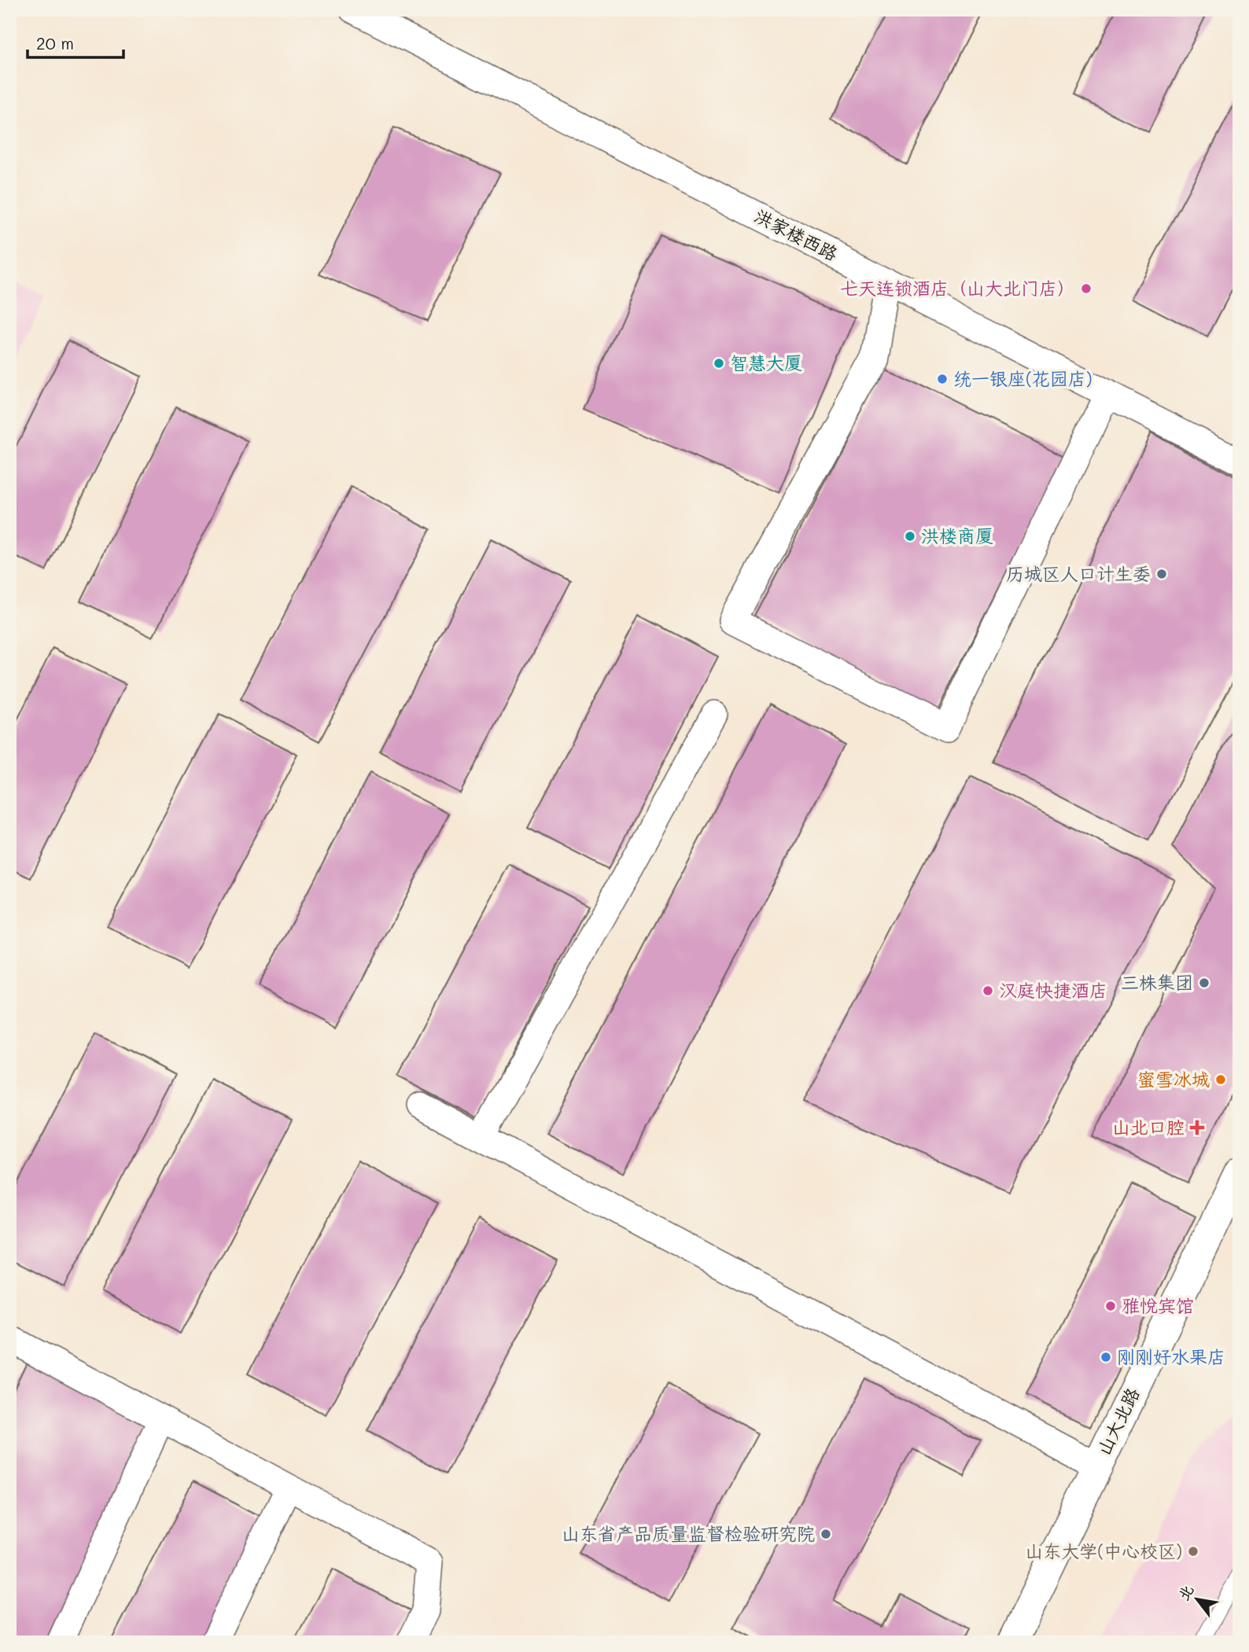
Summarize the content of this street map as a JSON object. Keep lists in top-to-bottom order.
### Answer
{
  "streets": {
    "main road": ["山大北路"],
    "street": ["洪家楼西路"]
  },
  "places": {
    "other": [
      "七天连锁酒店（山大北门店）",
      "智慧大厦",
      "统一银座(花园店)",
      "洪楼商厦",
      "历城区人口计生委",
      "三株集团",
      "汉庭快捷酒店",
      "蜜雪冰城",
      "雅悦宾馆",
      "刚刚好水果店",
      "山东省产品质量监督检验研究院",
      "山东大学(中心校区)"
    ],
    "health": ["山北口腔"]
  },
  "scale_bar": "20 m",
  "north": "top left"
}
